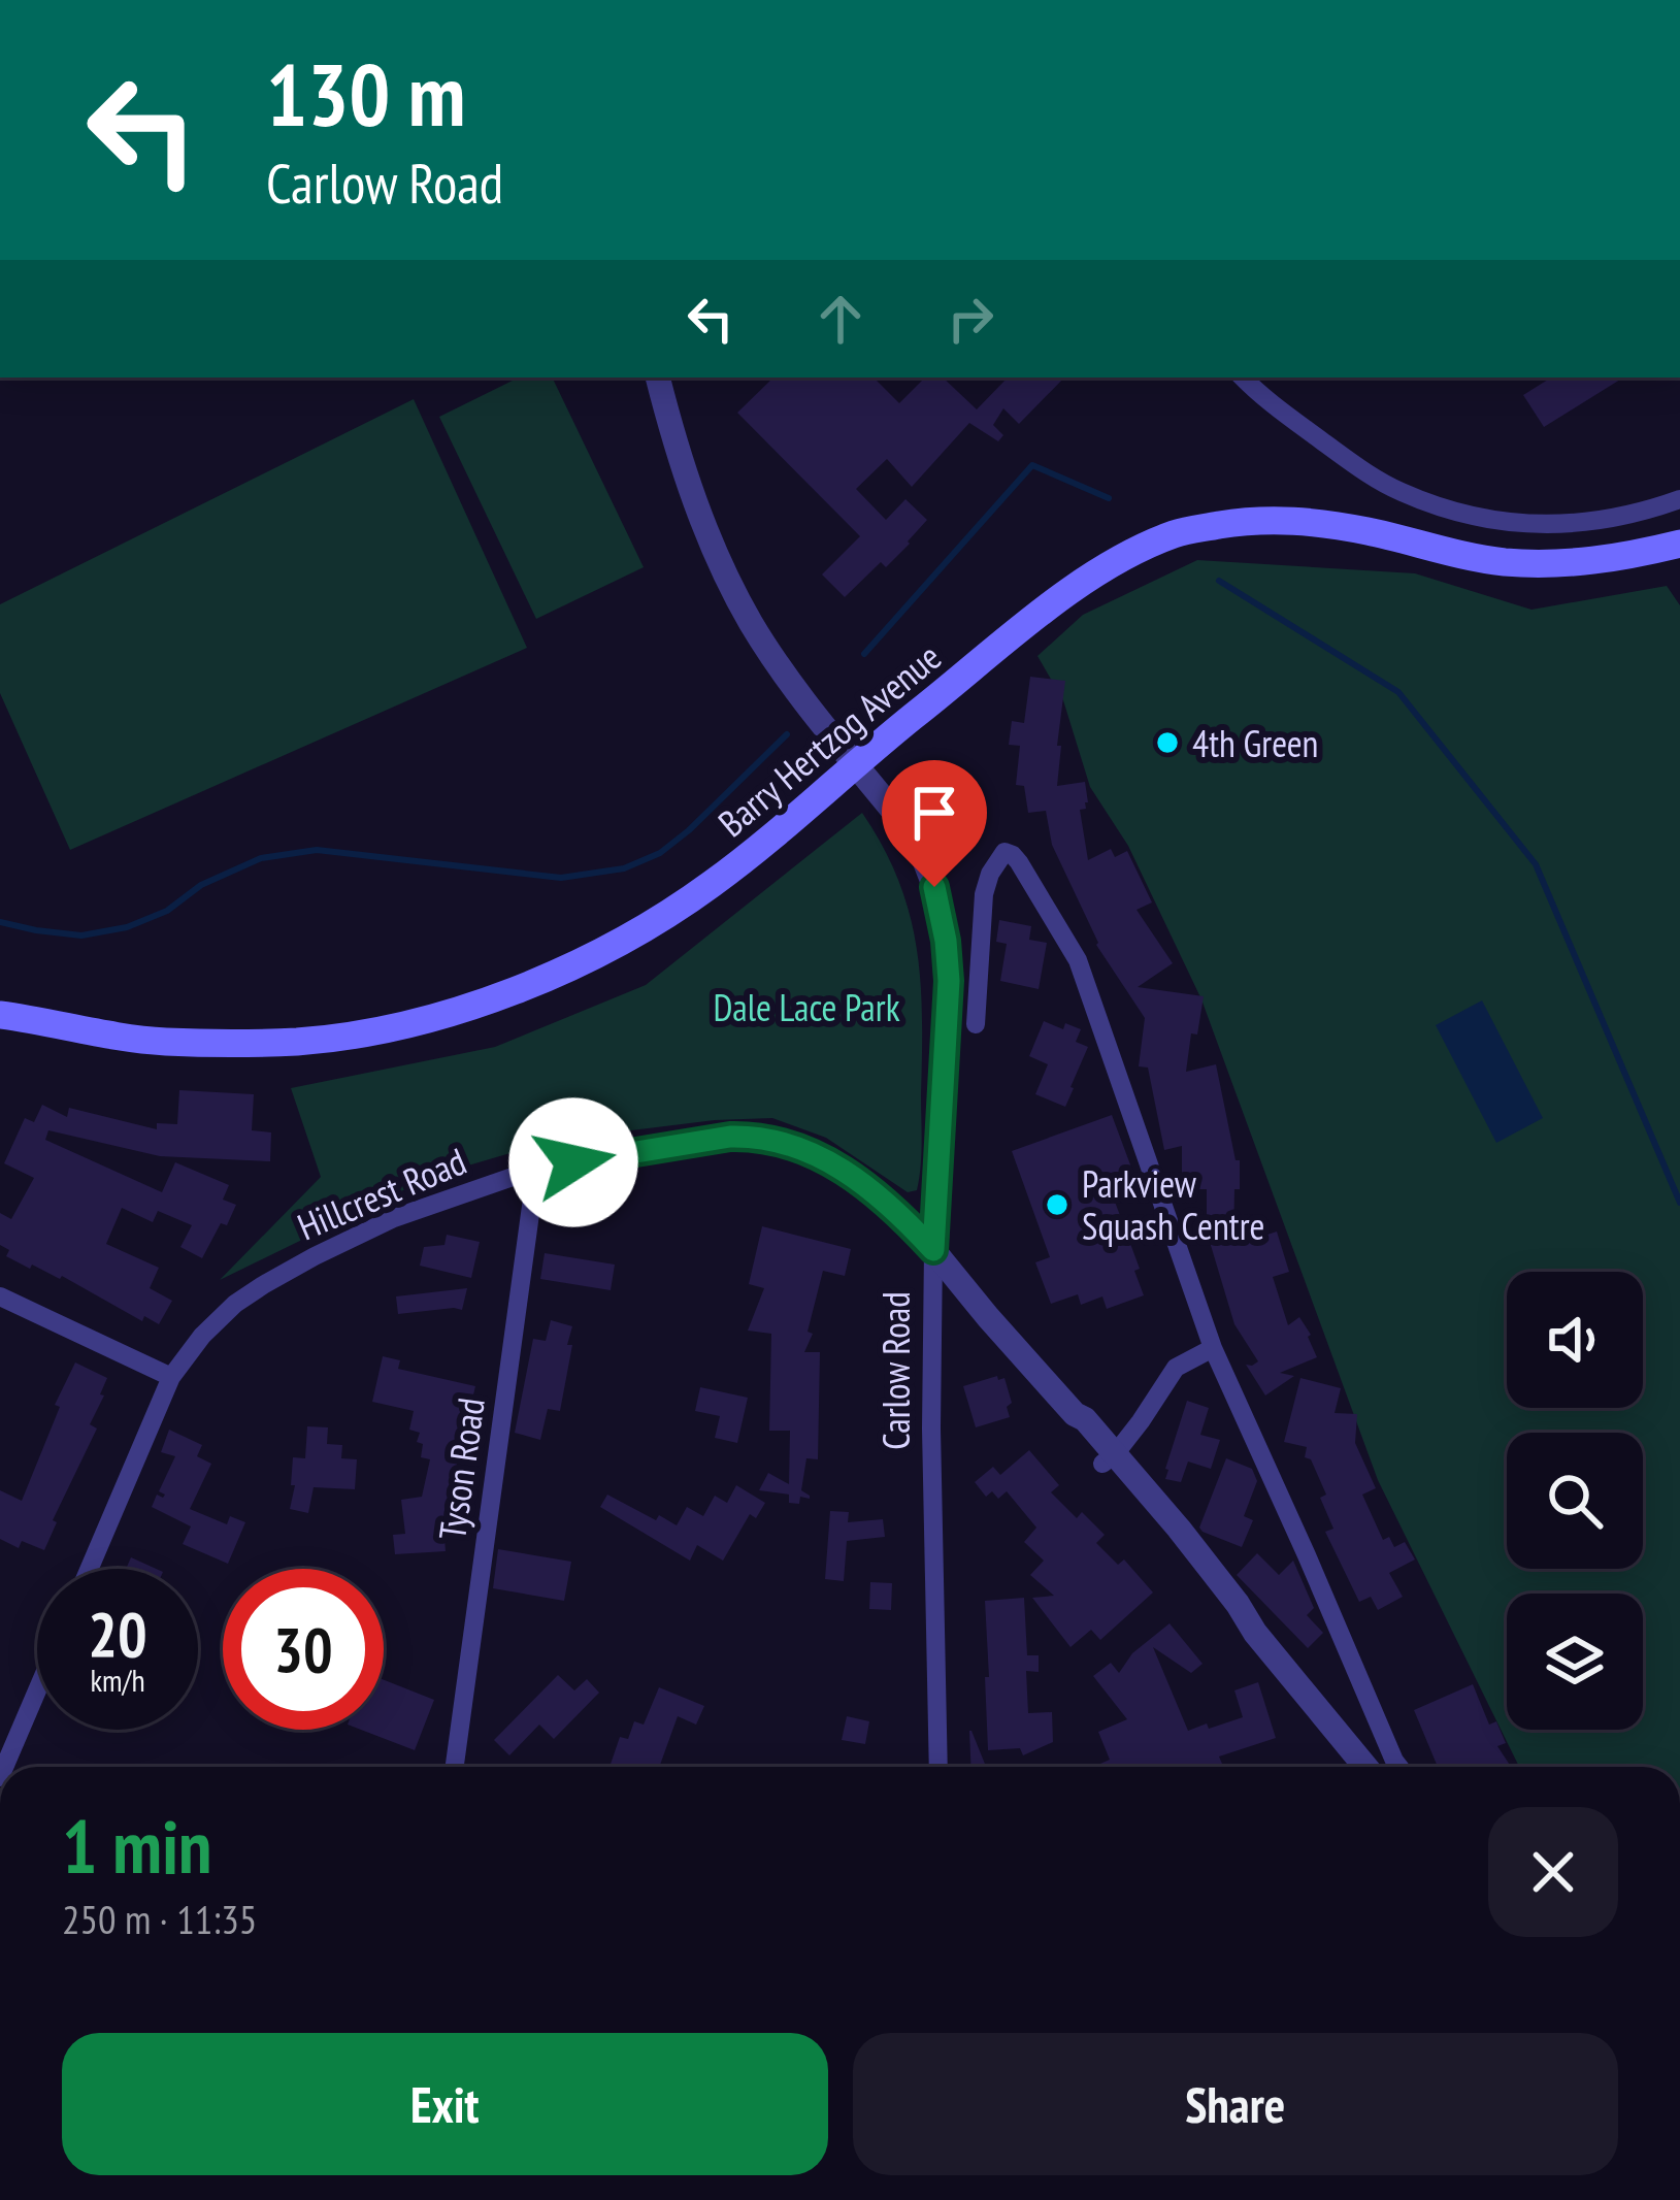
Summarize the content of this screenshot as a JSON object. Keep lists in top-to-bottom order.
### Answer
{
  "streets": {
    "main road": ["Barry Hertzog Avenue"],
    "street": ["Hillcrest Road", "Carlow Road", "Tyson Road"]
  },
  "crossings": [
    ["Hillcrest Road", "Carlow Road"],
    ["Hillcrest Road", "Tyson Road"]
  ],
  "parks": ["Dale Lace Park"],
  "places": ["4th Green", "Parkview Squash Centre"],
  "page": {
    "turn": ["130 m", "Carlow Road"],
    "speed": "20 km/h",
    "limit": "30",
    "heading": ["1 min", "250 m · 11:35"],
    "buttons": ["Exit", "Share"]
  }
}
